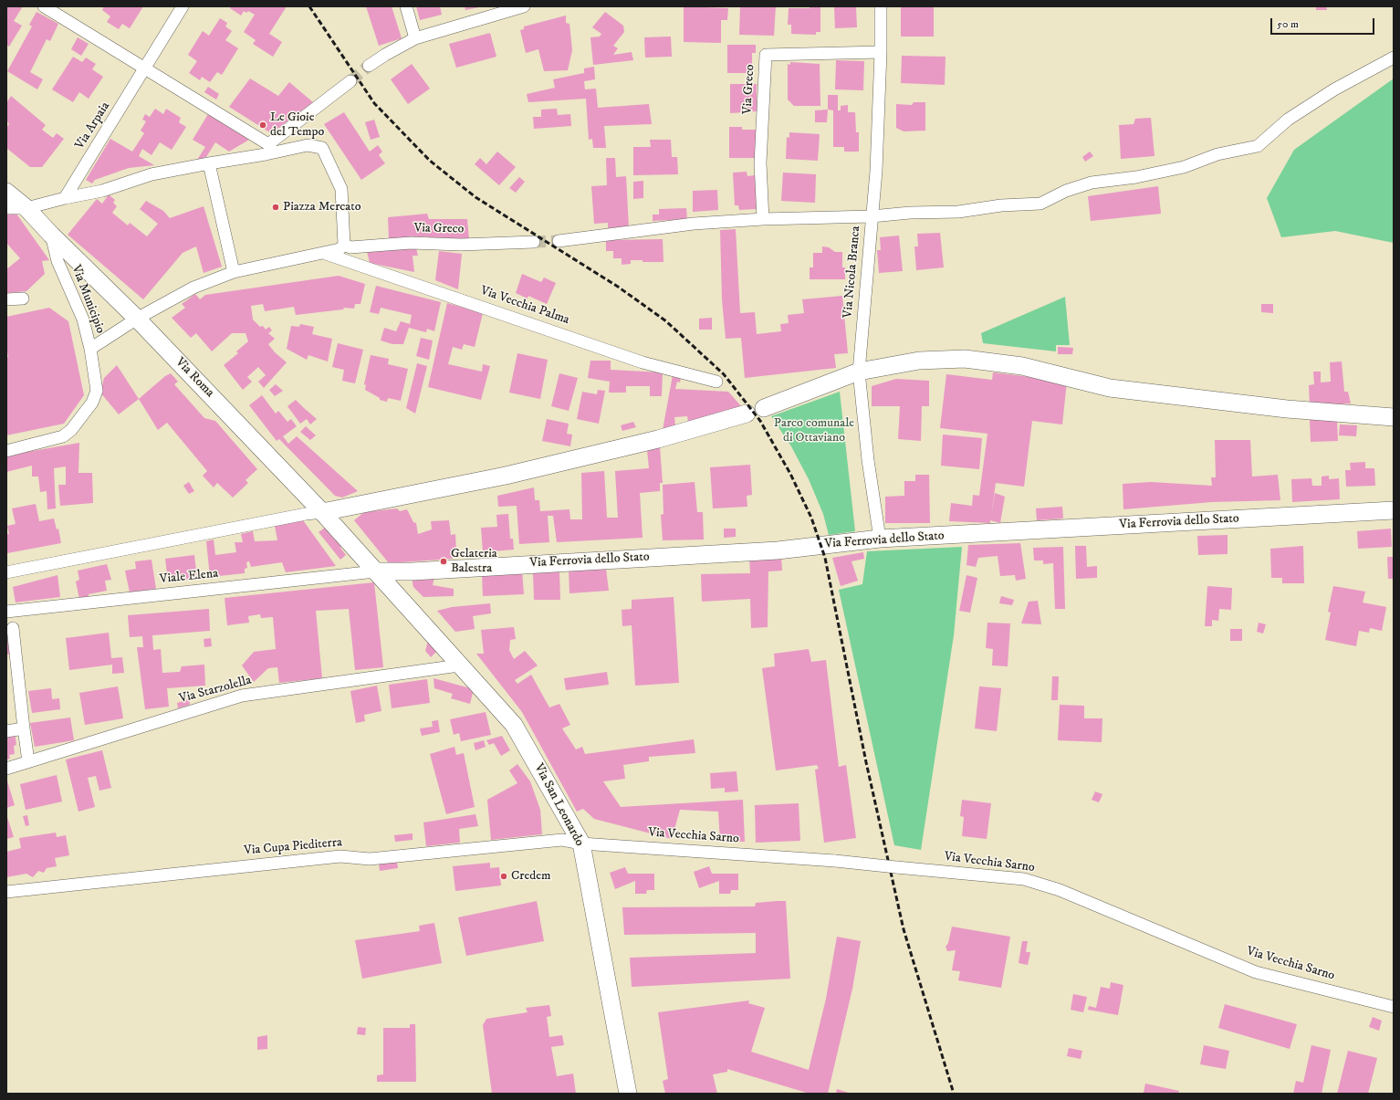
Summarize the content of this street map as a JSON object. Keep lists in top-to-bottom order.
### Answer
{
  "streets": {
    "main road": ["Via Roma", "Via Ferrovia dello Stato", "Via San Leonardo"],
    "street": [
      "Via Greco",
      "Via Arpaia",
      "Via Nicola Branca",
      "Via Municipio",
      "Via Vecchia Palma",
      "Viale Elena",
      "Via Starzolella",
      "Via Vecchia Sarno",
      "Via Cupa Piediterra"
    ]
  },
  "crossings": [
    ["Via Greco", "Via Nicola Branca"],
    ["Via Nicola Branca", "Via Ferrovia dello Stato"],
    ["Via Municipio", "Via Roma"],
    ["Via Roma", "Via Ferrovia dello Stato"],
    ["Via Roma", "Viale Elena"],
    ["Via Roma", "Via San Leonardo"],
    ["Via Ferrovia dello Stato", "Viale Elena"],
    ["Via Ferrovia dello Stato", "Via San Leonardo"],
    ["Viale Elena", "Via San Leonardo"],
    ["Via Starzolella", "Via San Leonardo"],
    ["Via San Leonardo", "Via Vecchia Sarno"],
    ["Via San Leonardo", "Via Cupa Piediterra"],
    ["Via Vecchia Sarno", "Via Cupa Piediterra"]
  ],
  "parks": ["Parco comunale di Ottaviano"],
  "places": [
    "Le Gioie del Tempo",
    "Piazza Mercato",
    "Gelateria Balestra",
    "Credem"
  ],
  "scale_bar": "50 m"
}
